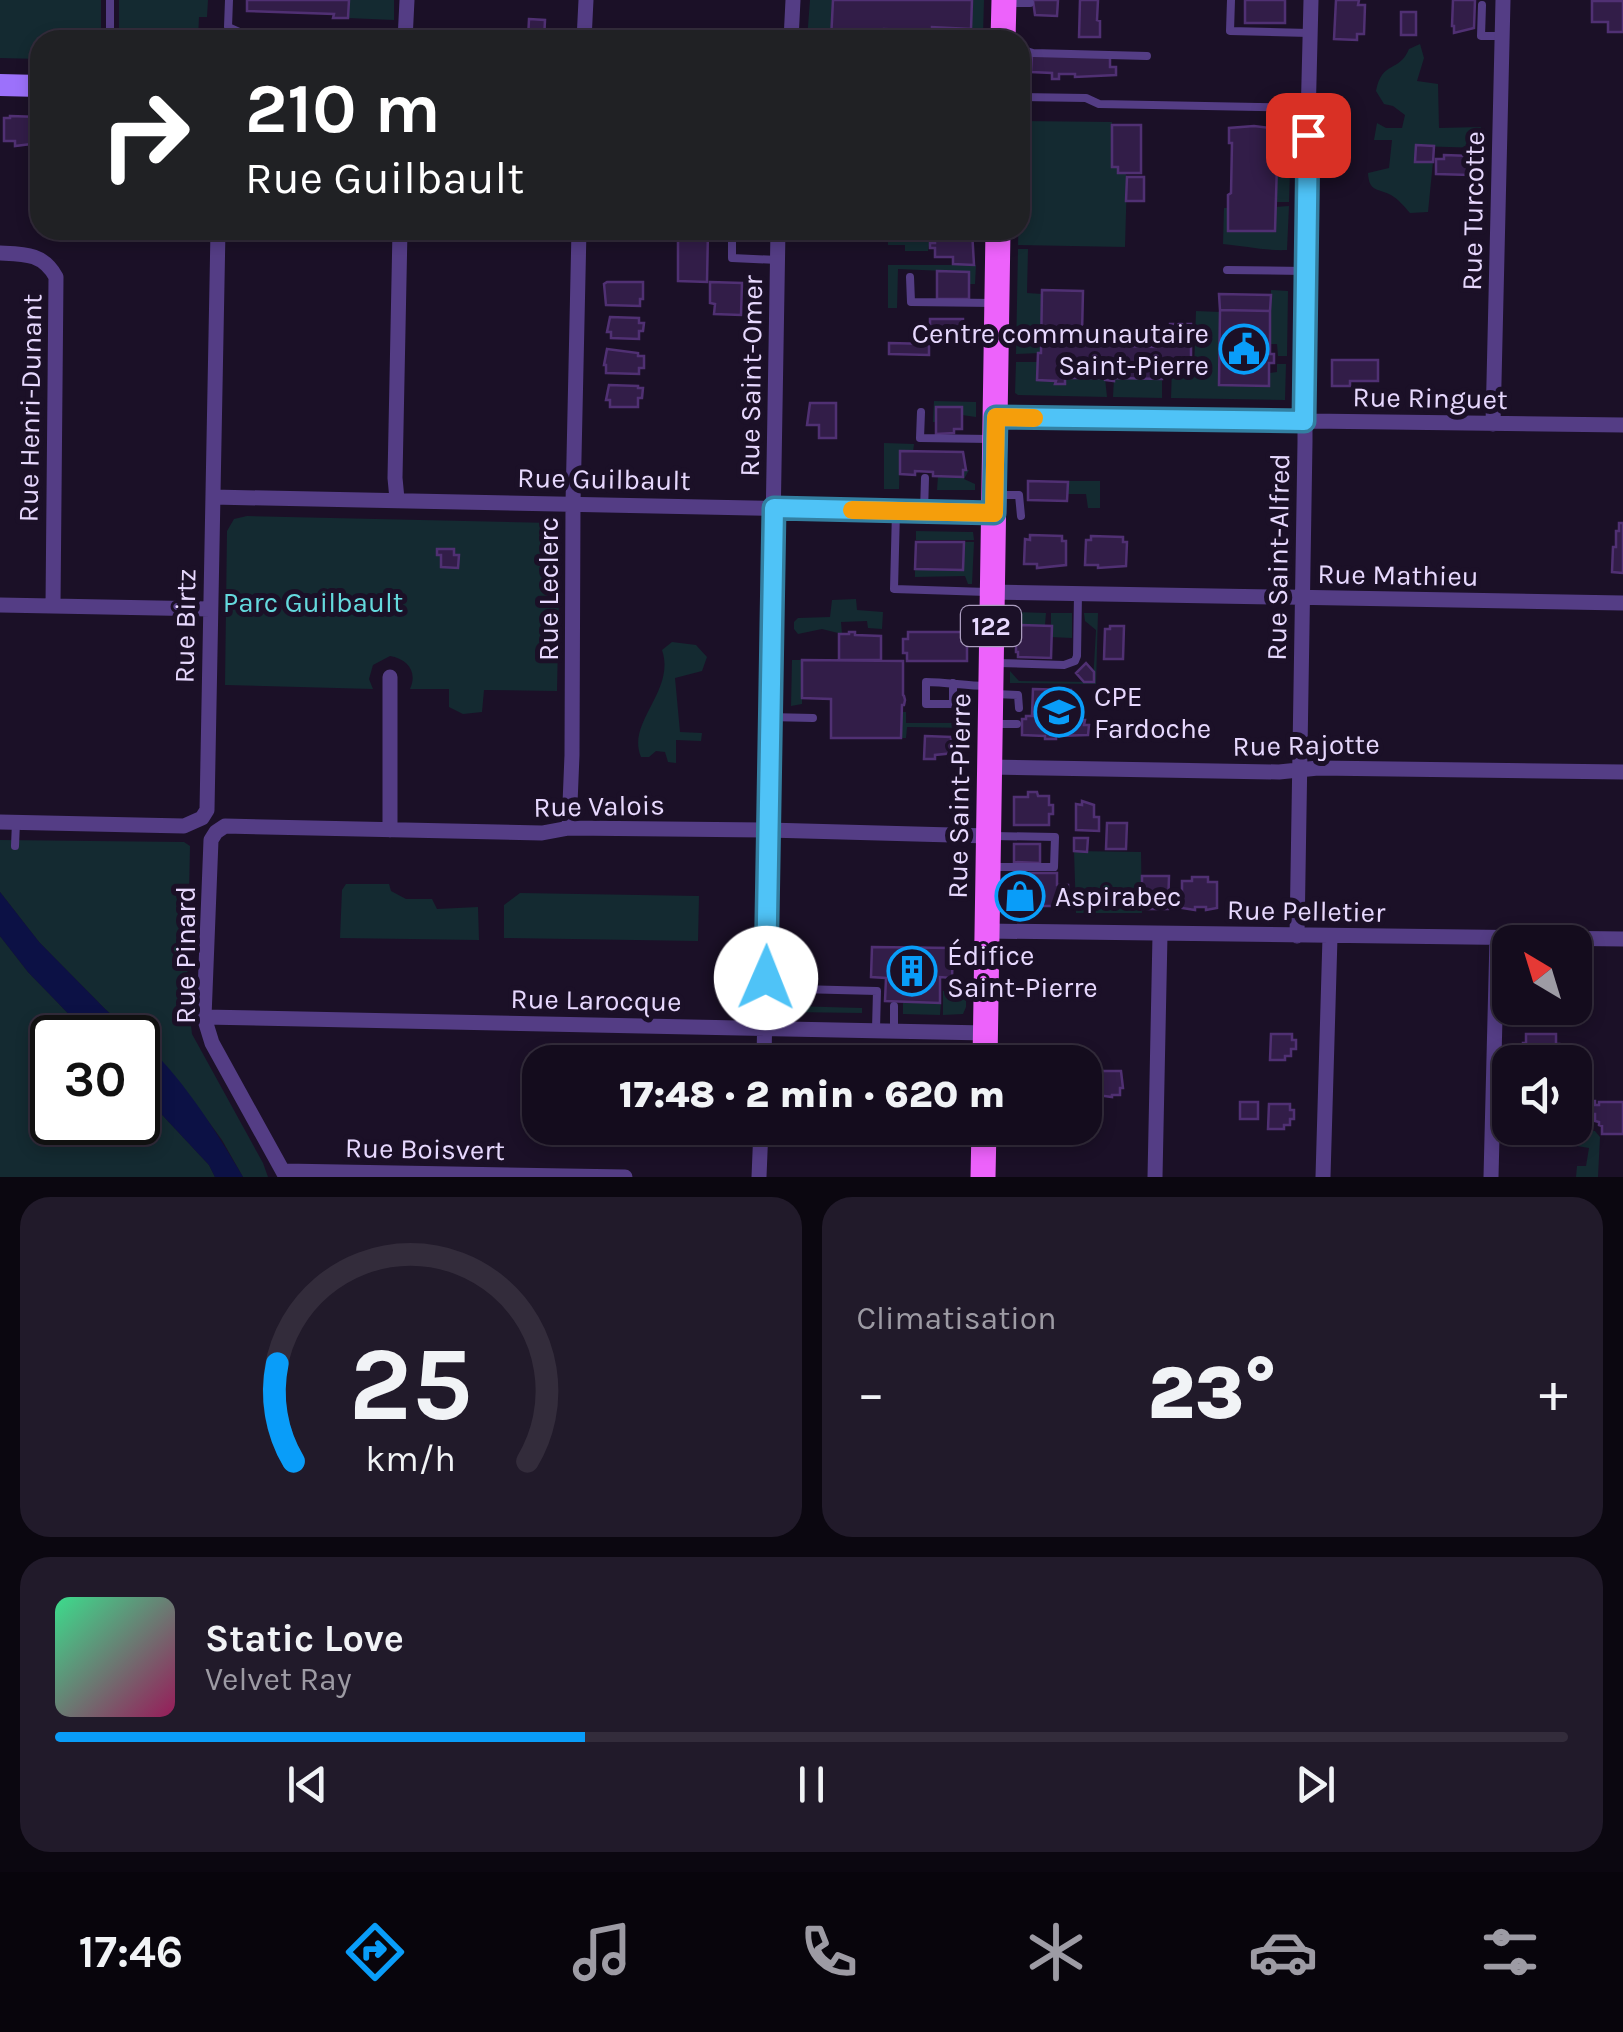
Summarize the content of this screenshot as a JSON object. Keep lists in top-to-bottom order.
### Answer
{
  "streets": {
    "main road": ["122", "Rue Saint-Pierre"],
    "street": [
      "Rue Turcotte",
      "Rue Saint-Omer",
      "Rue Ringuet",
      "Rue Henri-Dunant",
      "Rue Guilbault",
      "Rue Saint-Alfred",
      "Rue Mathieu",
      "Rue Leclerc",
      "Rue Birtz",
      "Rue Rajotte",
      "Rue Valois",
      "Rue Pelletier",
      "Rue Pinard",
      "Rue Larocque",
      "Rue Boisvert"
    ]
  },
  "crossings": [
    ["Rue Turcotte", "Rue Ringuet"],
    ["Rue Saint-Omer", "Rue Guilbault"],
    ["Rue Saint-Omer", "Rue Valois"],
    ["Rue Saint-Omer", "Rue Larocque"],
    ["Rue Ringuet", "Rue Saint-Alfred"],
    ["Rue Ringuet", "Rue Saint-Pierre"],
    ["Rue Guilbault", "Rue Leclerc"],
    ["Rue Guilbault", "Rue Birtz"],
    ["Rue Guilbault", "Rue Saint-Pierre"],
    ["Rue Saint-Alfred", "Rue Mathieu"],
    ["Rue Saint-Alfred", "Rue Rajotte"],
    ["Rue Saint-Alfred", "Rue Pelletier"],
    ["Rue Mathieu", "Rue Saint-Pierre"],
    ["Rue Leclerc", "Rue Valois"],
    ["Rue Rajotte", "Rue Saint-Pierre"],
    ["Rue Saint-Pierre", "Rue Valois"],
    ["Rue Saint-Pierre", "Rue Pelletier"],
    ["Rue Saint-Pierre", "Rue Larocque"],
    ["Rue Valois", "Rue Pinard"],
    ["Rue Pinard", "Rue Larocque"],
    ["Rue Pinard", "Rue Boisvert"]
  ],
  "parks": ["Parc Guilbault"],
  "places": {
    "public building": ["Centre communautaire Saint-Pierre"],
    "school or university": ["CPE Fardoche"],
    "shop": ["Aspirabec"],
    "building": ["Édifice Saint-Pierre"]
  },
  "north": "top left",
  "page": {
    "turn": ["210 m", "Rue Guilbault"],
    "limit": "30",
    "trip": "17:48 · 2 min · 620 m",
    "tile": "Climatisation",
    "heat": ["−", "23°", "+"],
    "song": ["Static Love", "Velvet Ray"],
    "tabs": "17:46",
    "gauge": ["25", "km/h"]
  }
}
